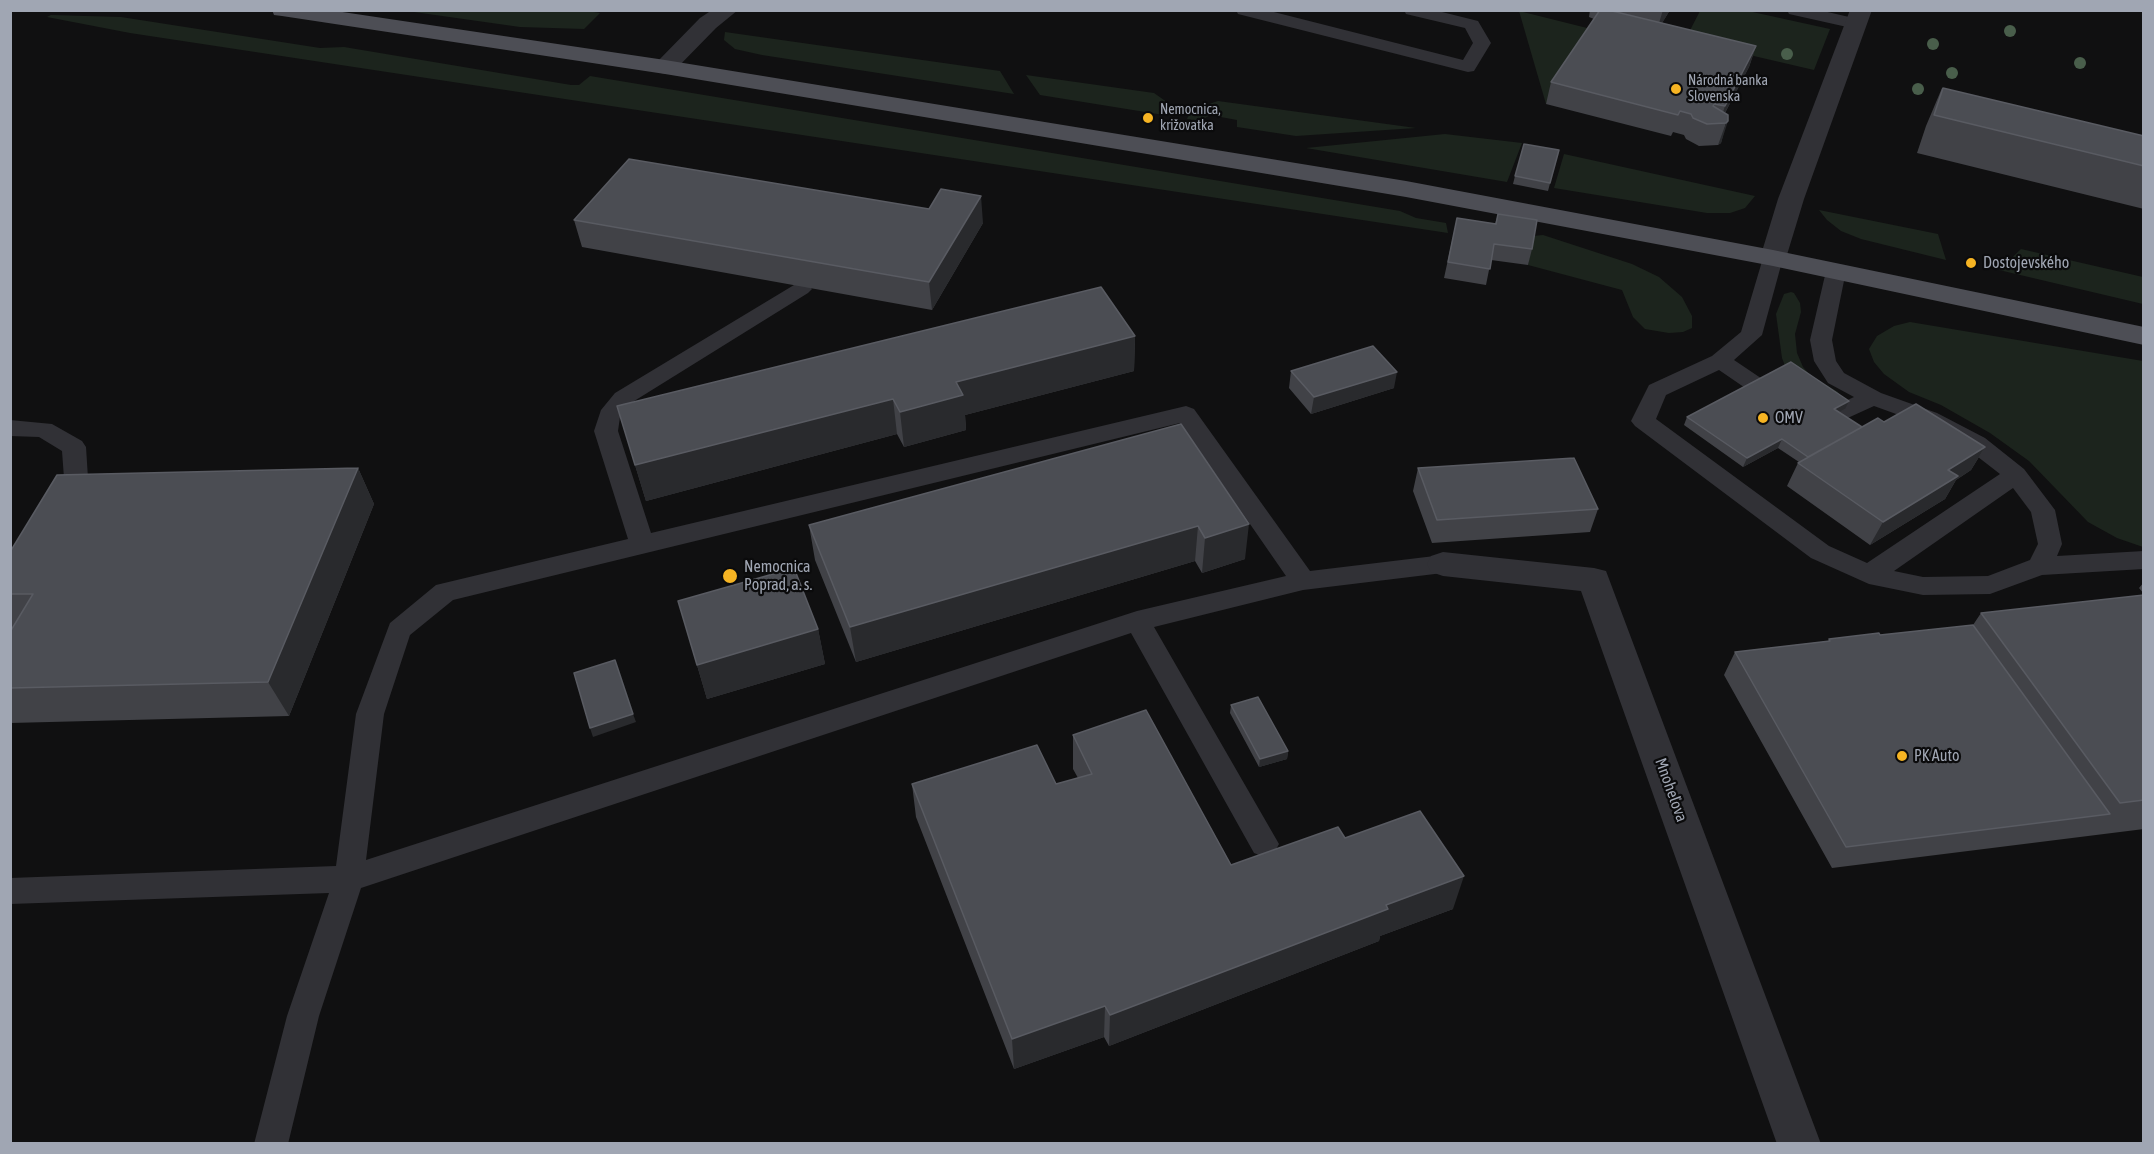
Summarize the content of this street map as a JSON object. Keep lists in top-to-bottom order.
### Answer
{
  "streets": {
    "street": ["Mnoheľova"]
  },
  "places": [
    "Národná banka Slovenska",
    "Nemocnica, križovatka",
    "Dostojevského",
    "OMV",
    "Nemocnica Poprad, a. s.",
    "PK Auto"
  ]
}
